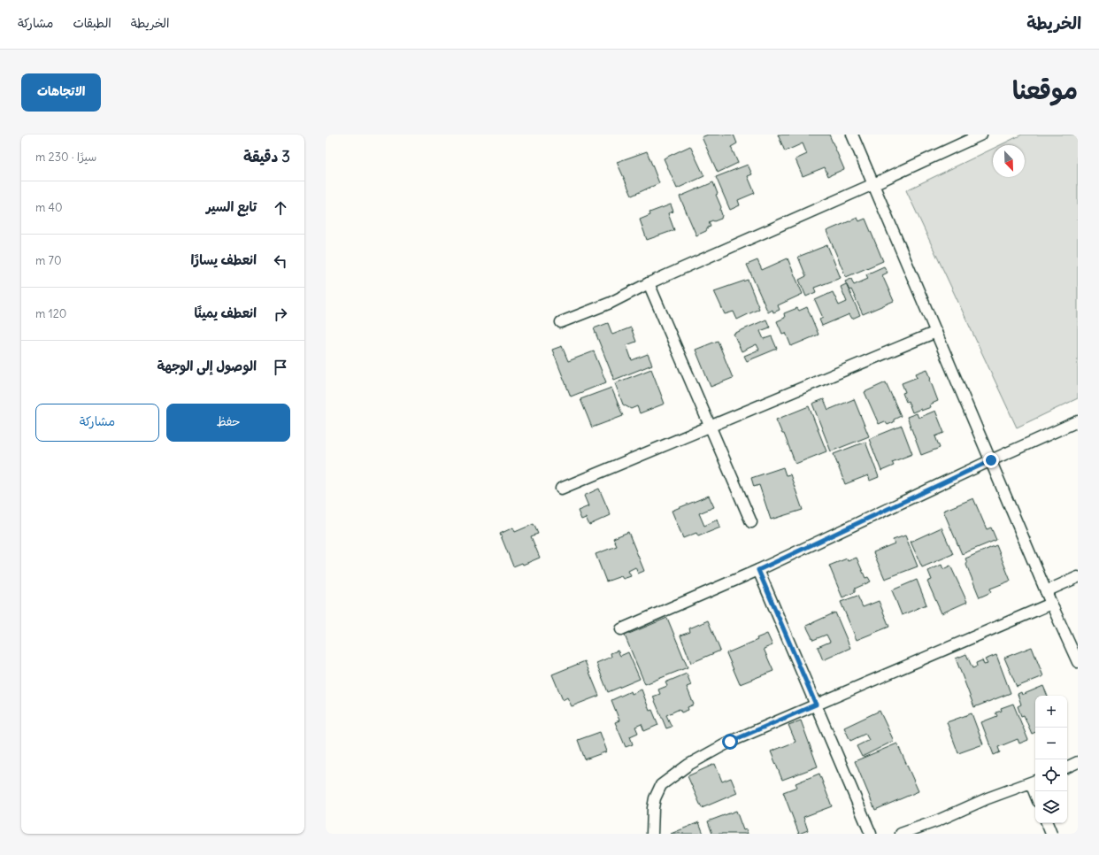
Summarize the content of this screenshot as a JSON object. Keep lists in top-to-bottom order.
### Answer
{
  "north": "bottom right",
  "page": {
    "header": "الخريطة",
    "nav": ["الخريطة", "الطبقات", "مشاركة"],
    "title": "موقعنا",
    "buttons": [
      "الاتجاهات",
      ["حفظ", "مشاركة"]
    ],
    "heading": ["3 دقيقة", "سيرًا · 230 m"],
    "list": [
      ["تابع السير", "40 m"],
      ["انعطف يسارًا", "70 m"],
      ["انعطف يمينًا", "120 m"],
      "الوصول إلى الوجهة"
    ],
    "map_buttons": ["+", "−"]
  }
}
